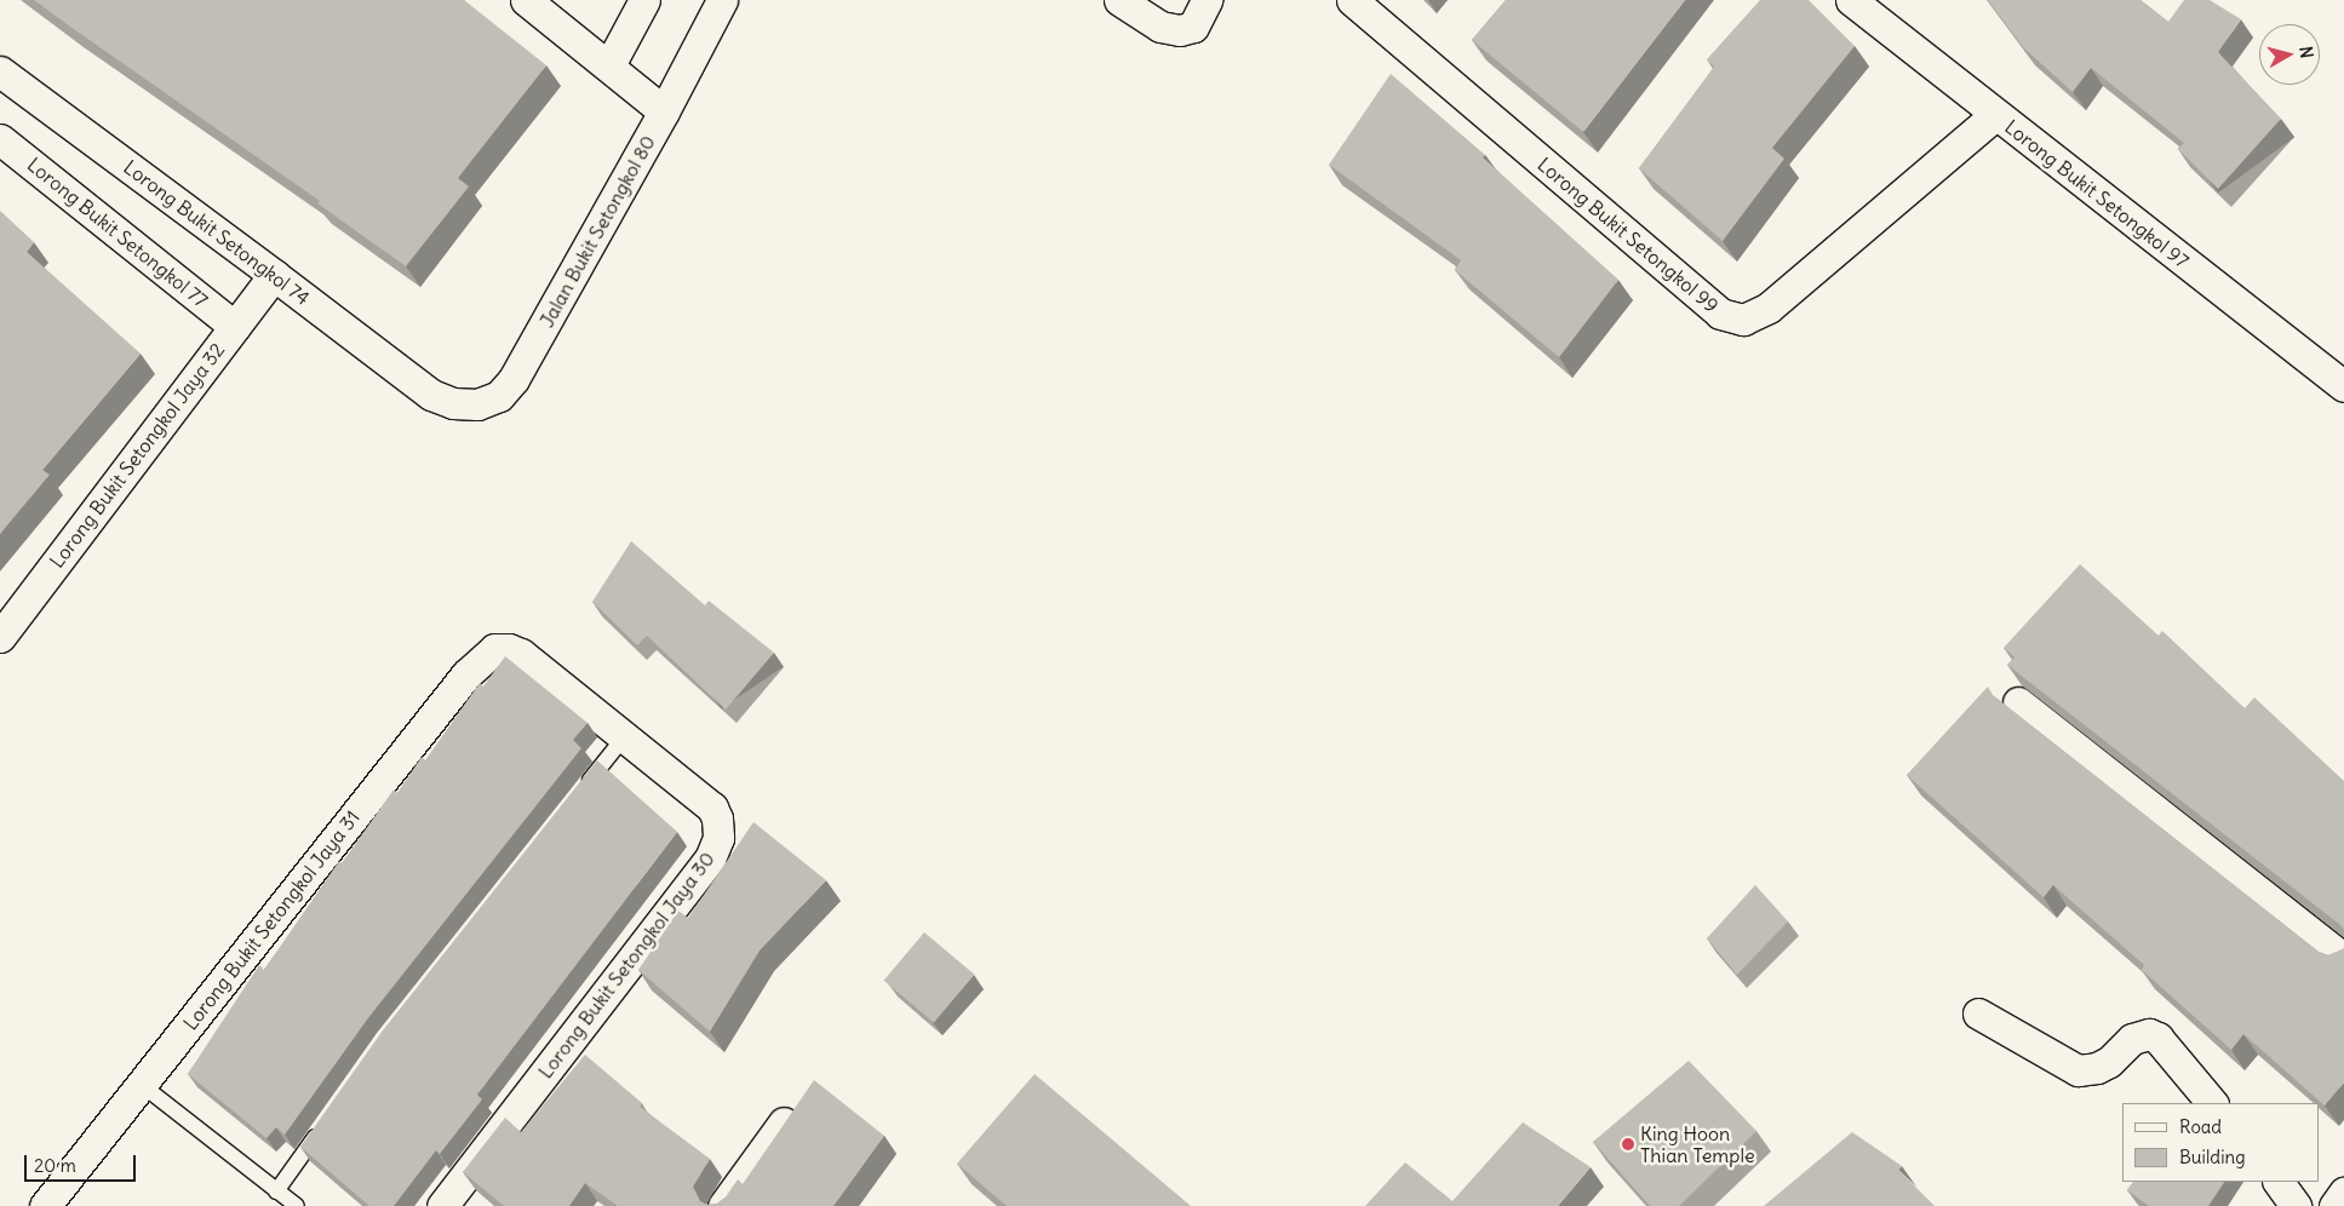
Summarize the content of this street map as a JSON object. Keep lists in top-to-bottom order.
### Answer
{
  "streets": {
    "street": [
      "Lorong Bukit Setongkol 97",
      "Jalan Bukit Setongkol 80",
      "Lorong Bukit Setongkol 77",
      "Lorong Bukit Setongkol 74",
      "Lorong Bukit Setongkol 99",
      "Lorong Bukit Setongkol Jaya 32",
      "Lorong Bukit Setongkol Jaya 31",
      "Lorong Bukit Setongkol Jaya 30"
    ]
  },
  "crossings": [
    ["Lorong Bukit Setongkol 97", "Lorong Bukit Setongkol 99"],
    ["Jalan Bukit Setongkol 80", "Lorong Bukit Setongkol 74"],
    ["Lorong Bukit Setongkol 77", "Lorong Bukit Setongkol Jaya 32"],
    ["Lorong Bukit Setongkol 74", "Lorong Bukit Setongkol Jaya 32"],
    ["Lorong Bukit Setongkol Jaya 31", "Lorong Bukit Setongkol Jaya 30"]
  ],
  "places": ["King Hoon Thian Temple"],
  "legend": ["Road", "Building"],
  "scale_bar": "20 m",
  "north": "right"
}
